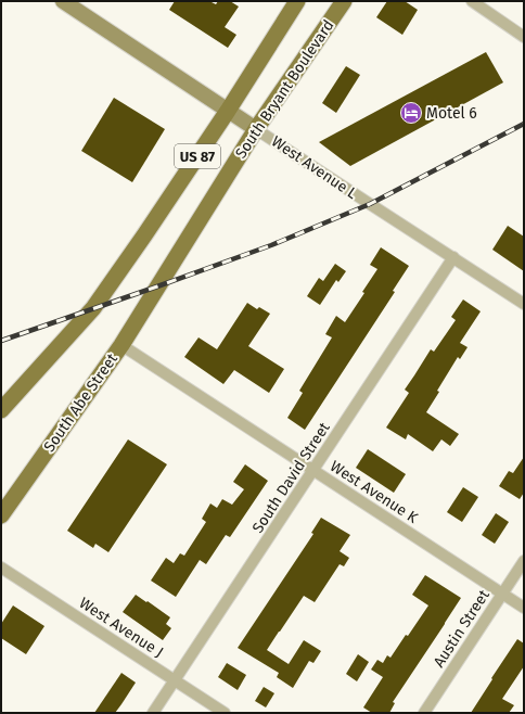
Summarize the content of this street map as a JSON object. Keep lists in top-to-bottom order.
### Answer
{
  "streets": {
    "main road": [
      "South Bryant Boulevard",
      "US 87",
      "West Avenue L",
      "South Abe Street"
    ],
    "street": [
      "South David Street",
      "West Avenue K",
      "West Avenue J",
      "Austin Street"
    ]
  },
  "crossings": [
    ["South Bryant Boulevard", "West Avenue L"],
    ["South Bryant Boulevard", "South Abe Street"],
    ["US 87", "West Avenue L"],
    ["West Avenue L", "South David Street"],
    ["South Abe Street", "West Avenue K"],
    ["South David Street", "West Avenue K"],
    ["South David Street", "West Avenue J"],
    ["West Avenue K", "Austin Street"]
  ],
  "places": {
    "hotel": ["Motel 6"]
  }
}
